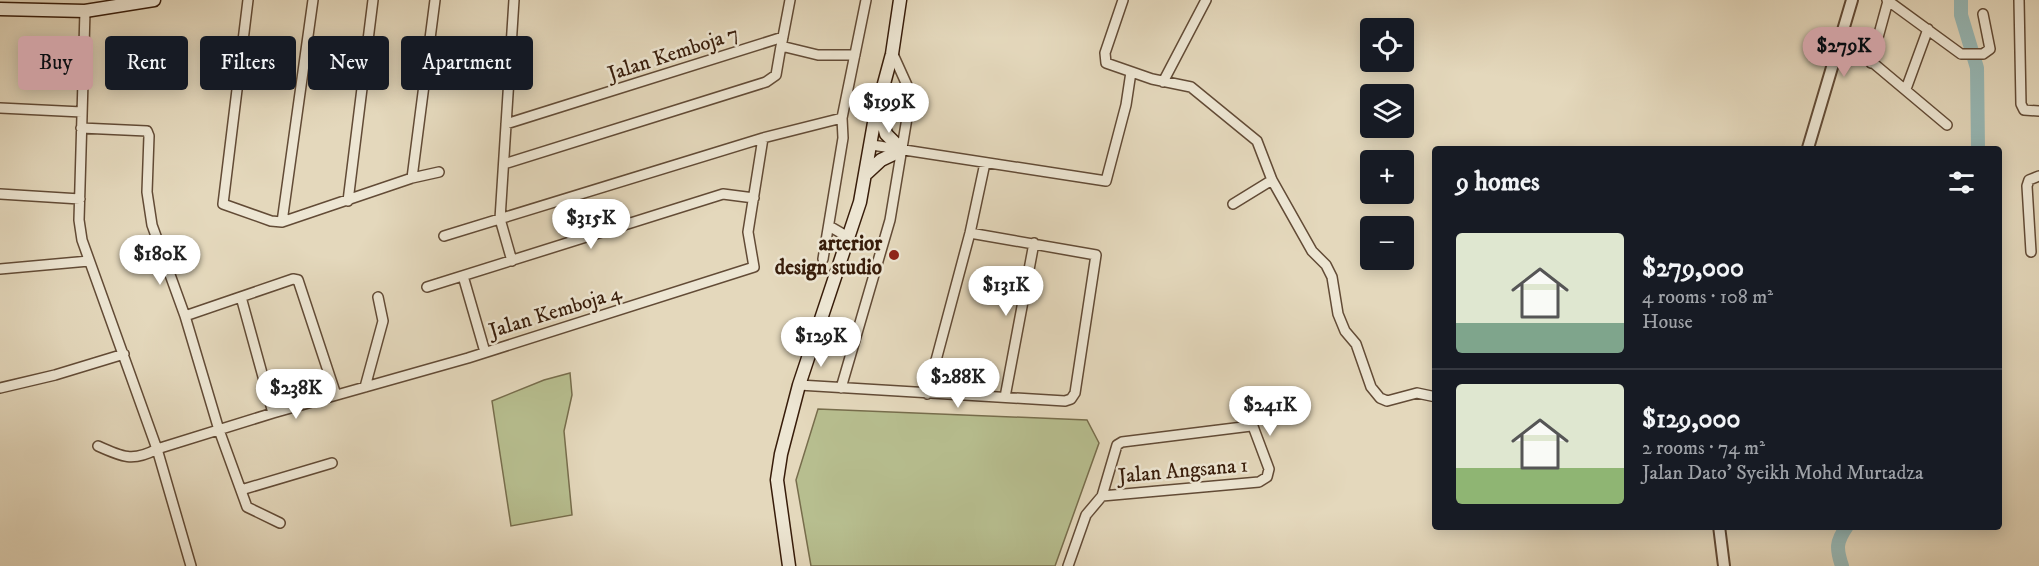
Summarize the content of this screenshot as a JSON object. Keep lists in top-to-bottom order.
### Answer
{
  "streets": {
    "street": ["Jalan Kemboja 7", "Jalan Kemboja 4", "Jalan Angsana 1"]
  },
  "places": ["arterior design studio"],
  "page": {
    "map_buttons": ["+", "−"],
    "price": [
      "$279K",
      "$199K",
      "$315K",
      "$180K",
      "$131K",
      "$129K",
      "$288K",
      "$238K",
      "$241K"
    ],
    "chip": [
      "Buy",
      "Rent",
      "Filters",
      "New",
      "Apartment"
    ],
    "heading": "9 homes",
    "list": [
      {
        "name": "$279,000",
        "note": "4 rooms · 108 m² · House"
      },
      {
        "name": "$129,000",
        "note": "2 rooms · 74 m² · Jalan Dato' Syeikh Mohd Murtadza"
      }
    ]
  }
}
